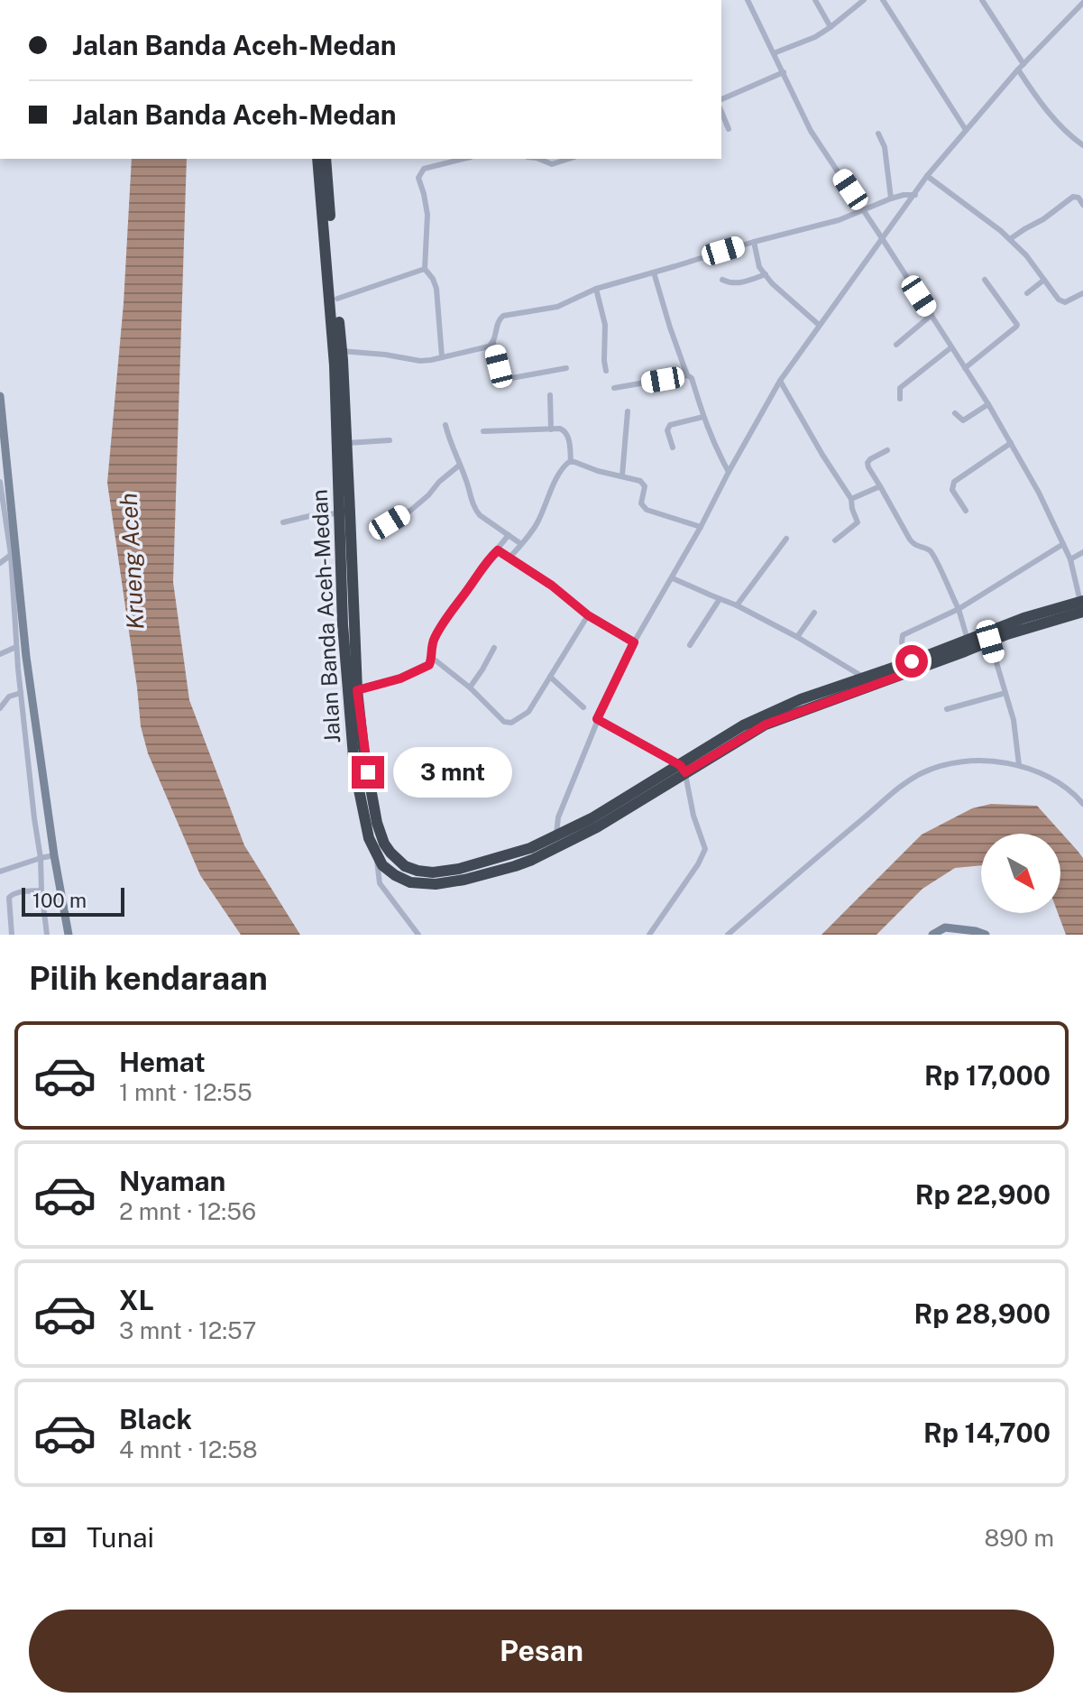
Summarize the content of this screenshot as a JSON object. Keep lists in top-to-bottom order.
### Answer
{
  "streets": {
    "highway": ["Jalan Banda Aceh-Medan"]
  },
  "water": ["Krueng Aceh"],
  "scale_bar": "100 m",
  "north": "bottom right",
  "page": {
    "banner": ["Jalan Banda Aceh-Medan", "Jalan Banda Aceh-Medan"],
    "bubble": "3 mnt",
    "scale": "100 m",
    "heading": "Pilih kendaraan",
    "list": [
      {
        "name": "Hemat",
        "note": "1 mnt · 12:55",
        "value": "Rp 17,000"
      },
      {
        "name": "Nyaman",
        "note": "2 mnt · 12:56",
        "value": "Rp 22,900"
      },
      {
        "name": "XL",
        "note": "3 mnt · 12:57",
        "value": "Rp 28,900"
      },
      {
        "name": "Black",
        "note": "4 mnt · 12:58",
        "value": "Rp 14,700"
      }
    ],
    "pay": ["Tunai", "890 m"],
    "buttons": "Pesan"
  }
}
